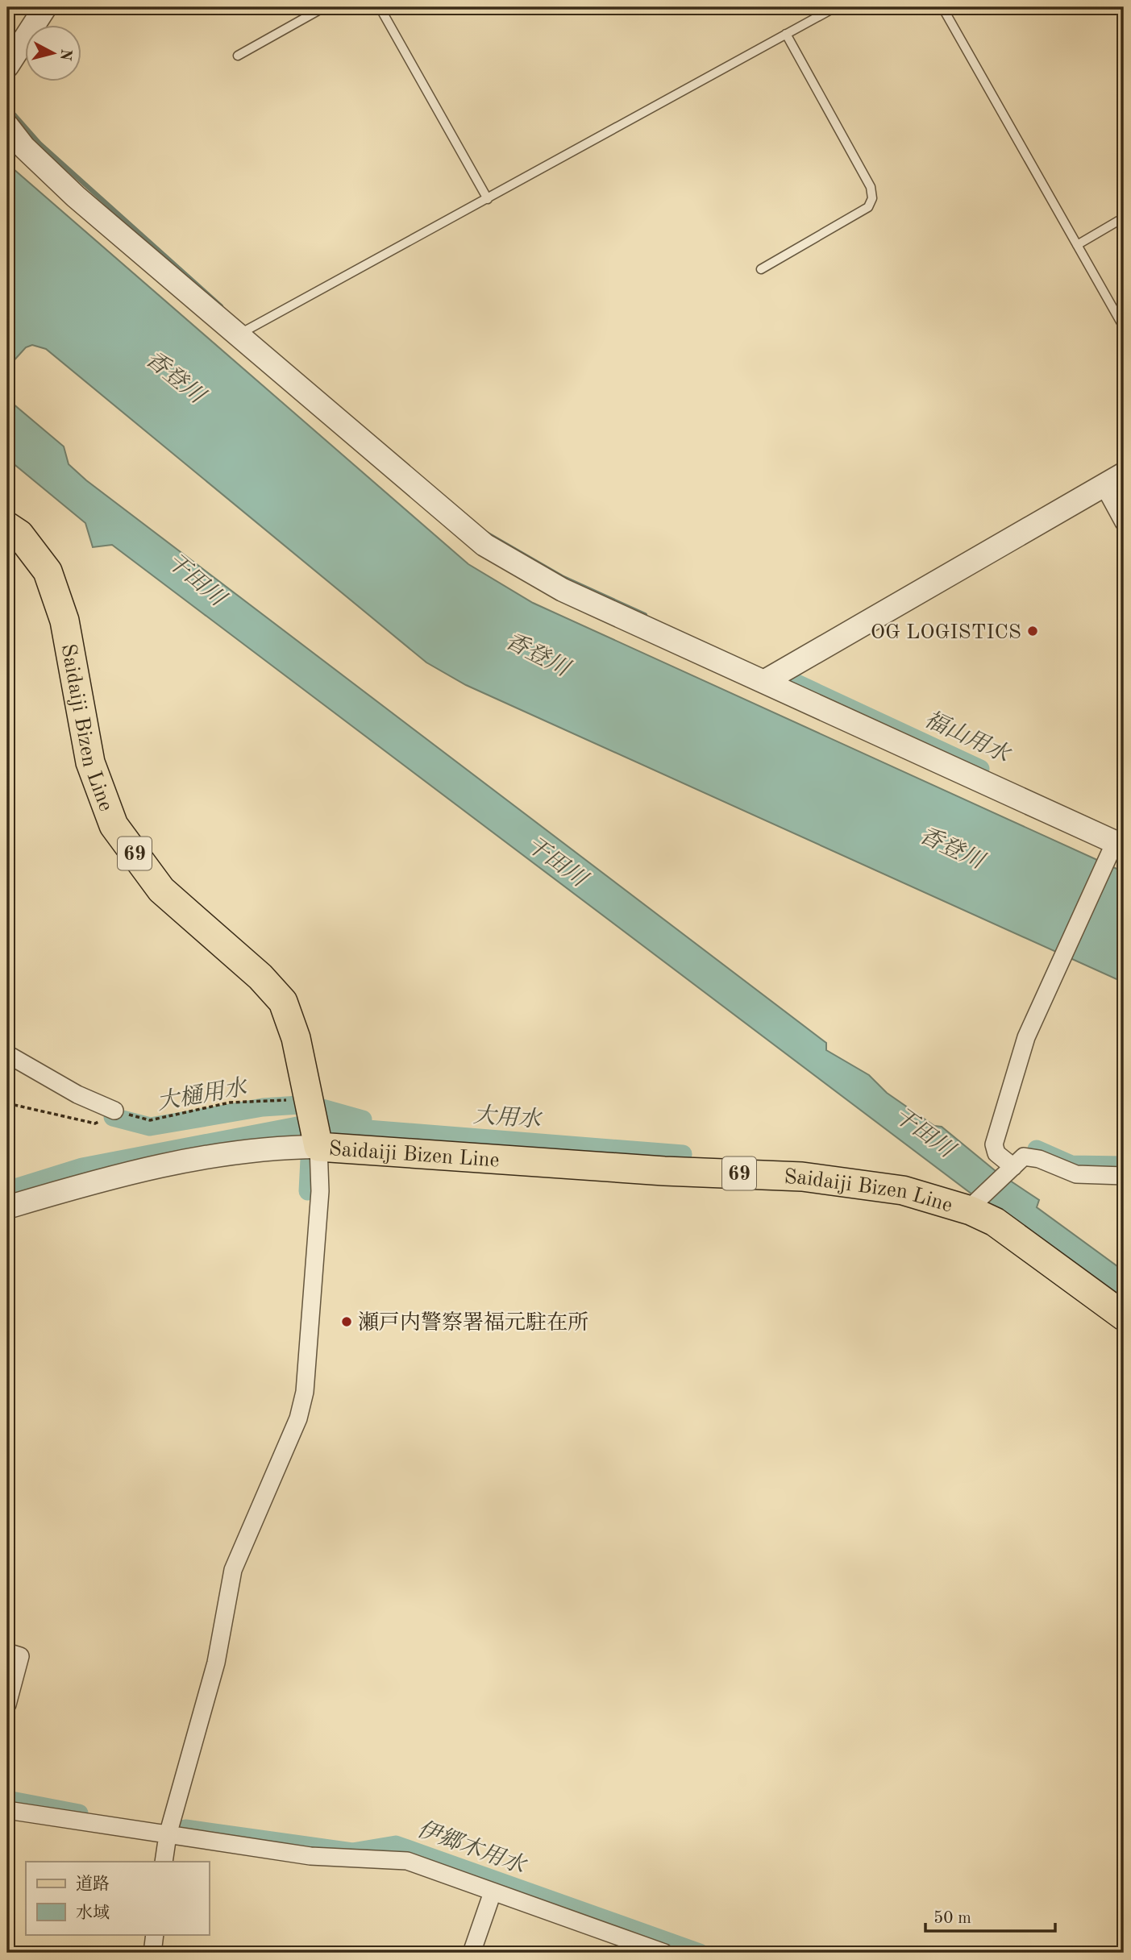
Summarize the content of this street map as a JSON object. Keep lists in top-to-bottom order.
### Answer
{
  "streets": {
    "main road": ["Saidaiji Bizen Line", "69"]
  },
  "water": [
    "香登川",
    "干田川",
    "福山用水",
    "大樋用水",
    "大用水",
    "伊郷木用水"
  ],
  "places": ["OG LOGISTICS", "瀬戸内警察署福元駐在所"],
  "legend": ["道路", "水域"],
  "scale_bar": "50 m",
  "north": "right"
}
